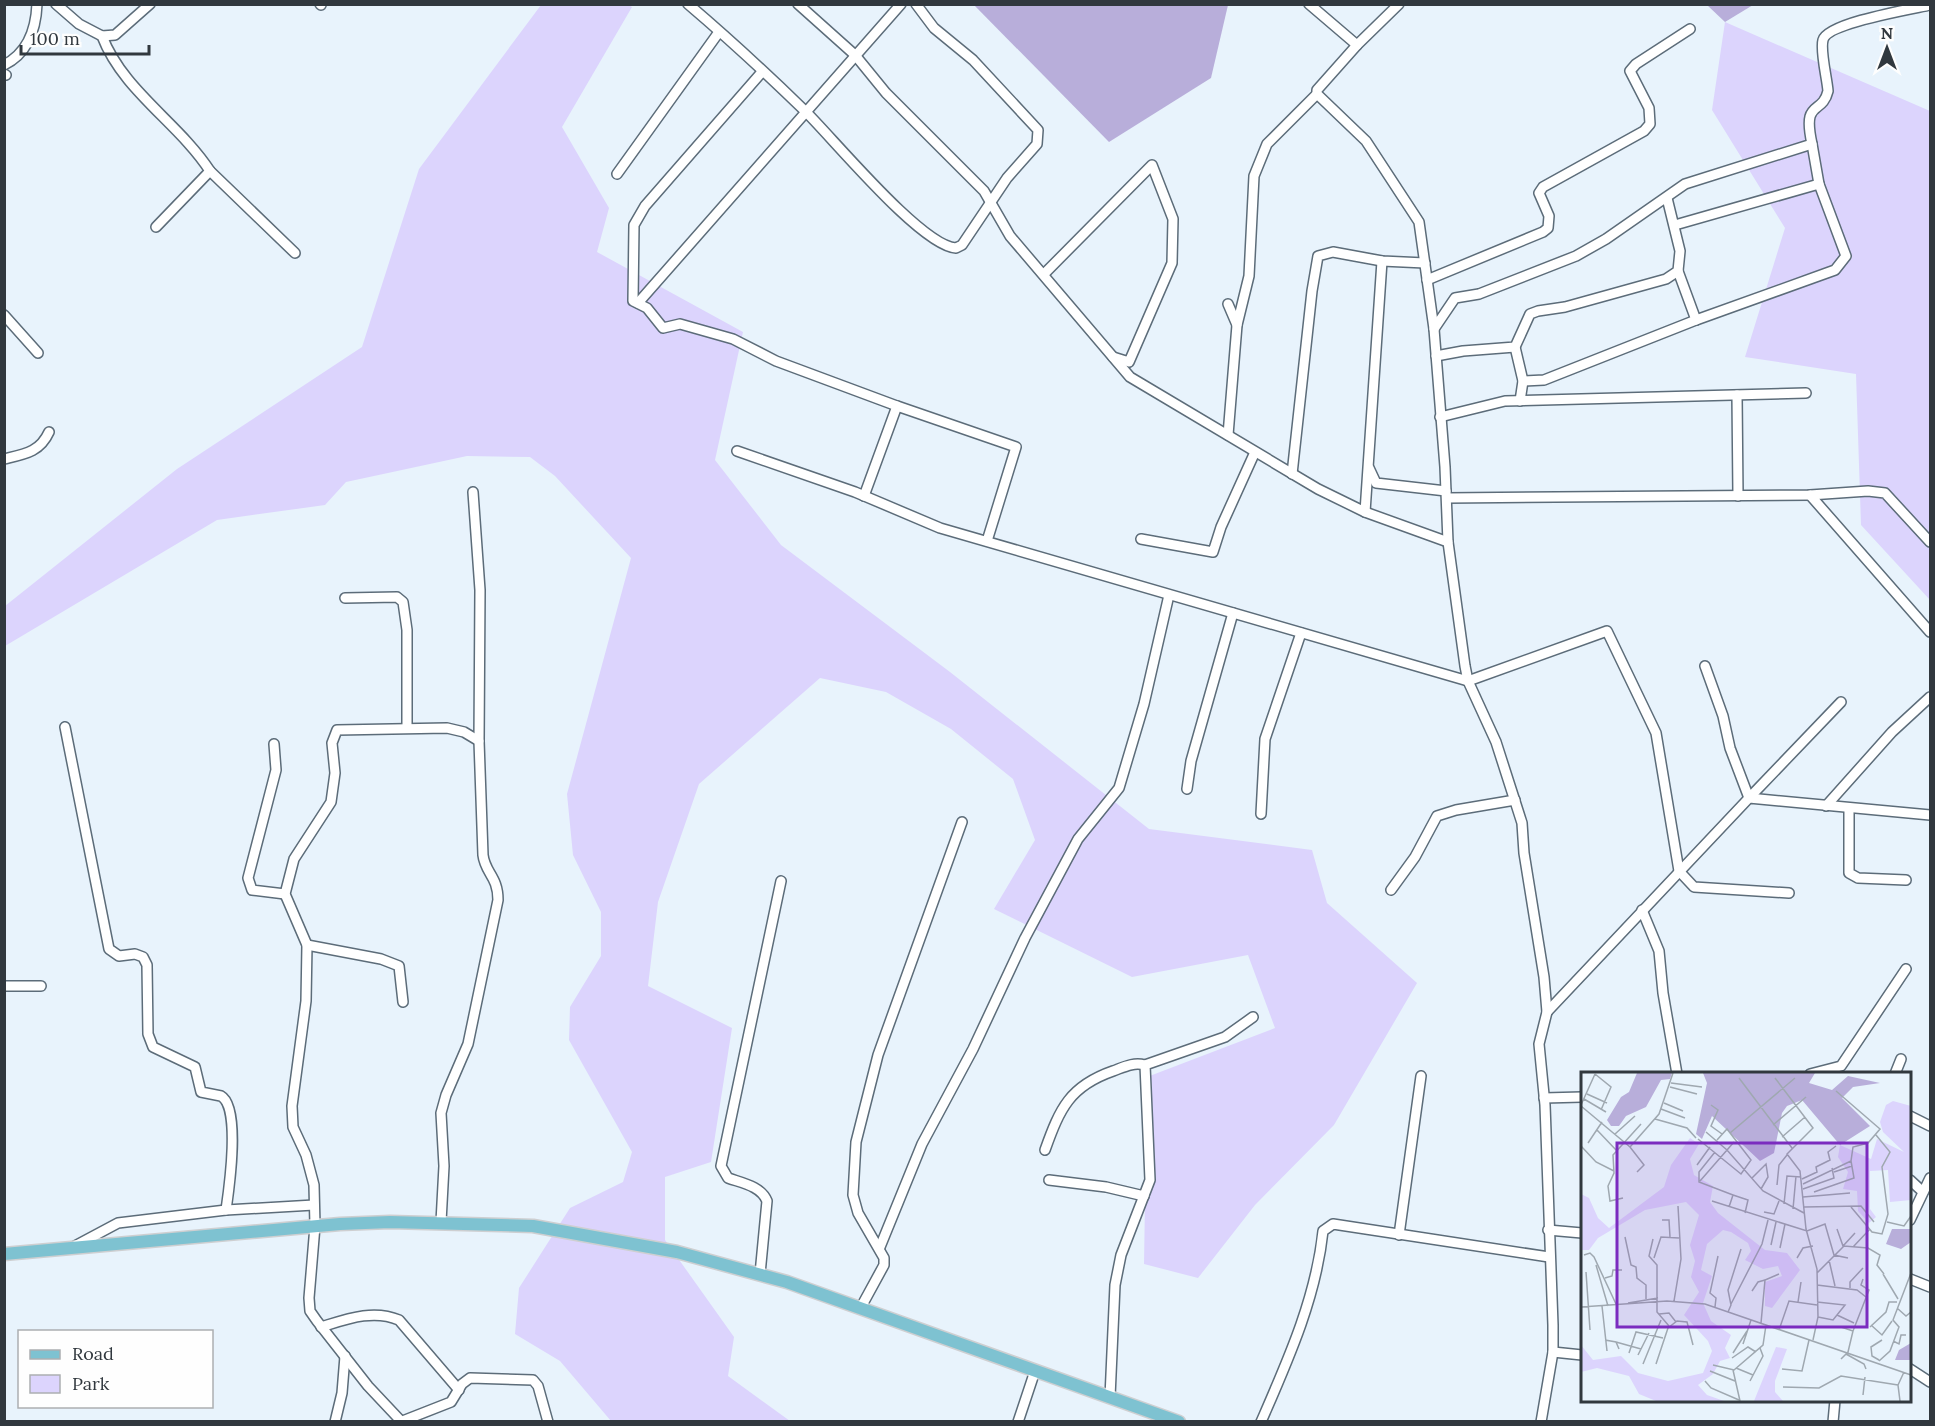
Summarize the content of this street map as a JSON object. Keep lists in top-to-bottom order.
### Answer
{
  "legend": ["Road", "Park"],
  "scale_bar": "100 m",
  "north": "top"
}
